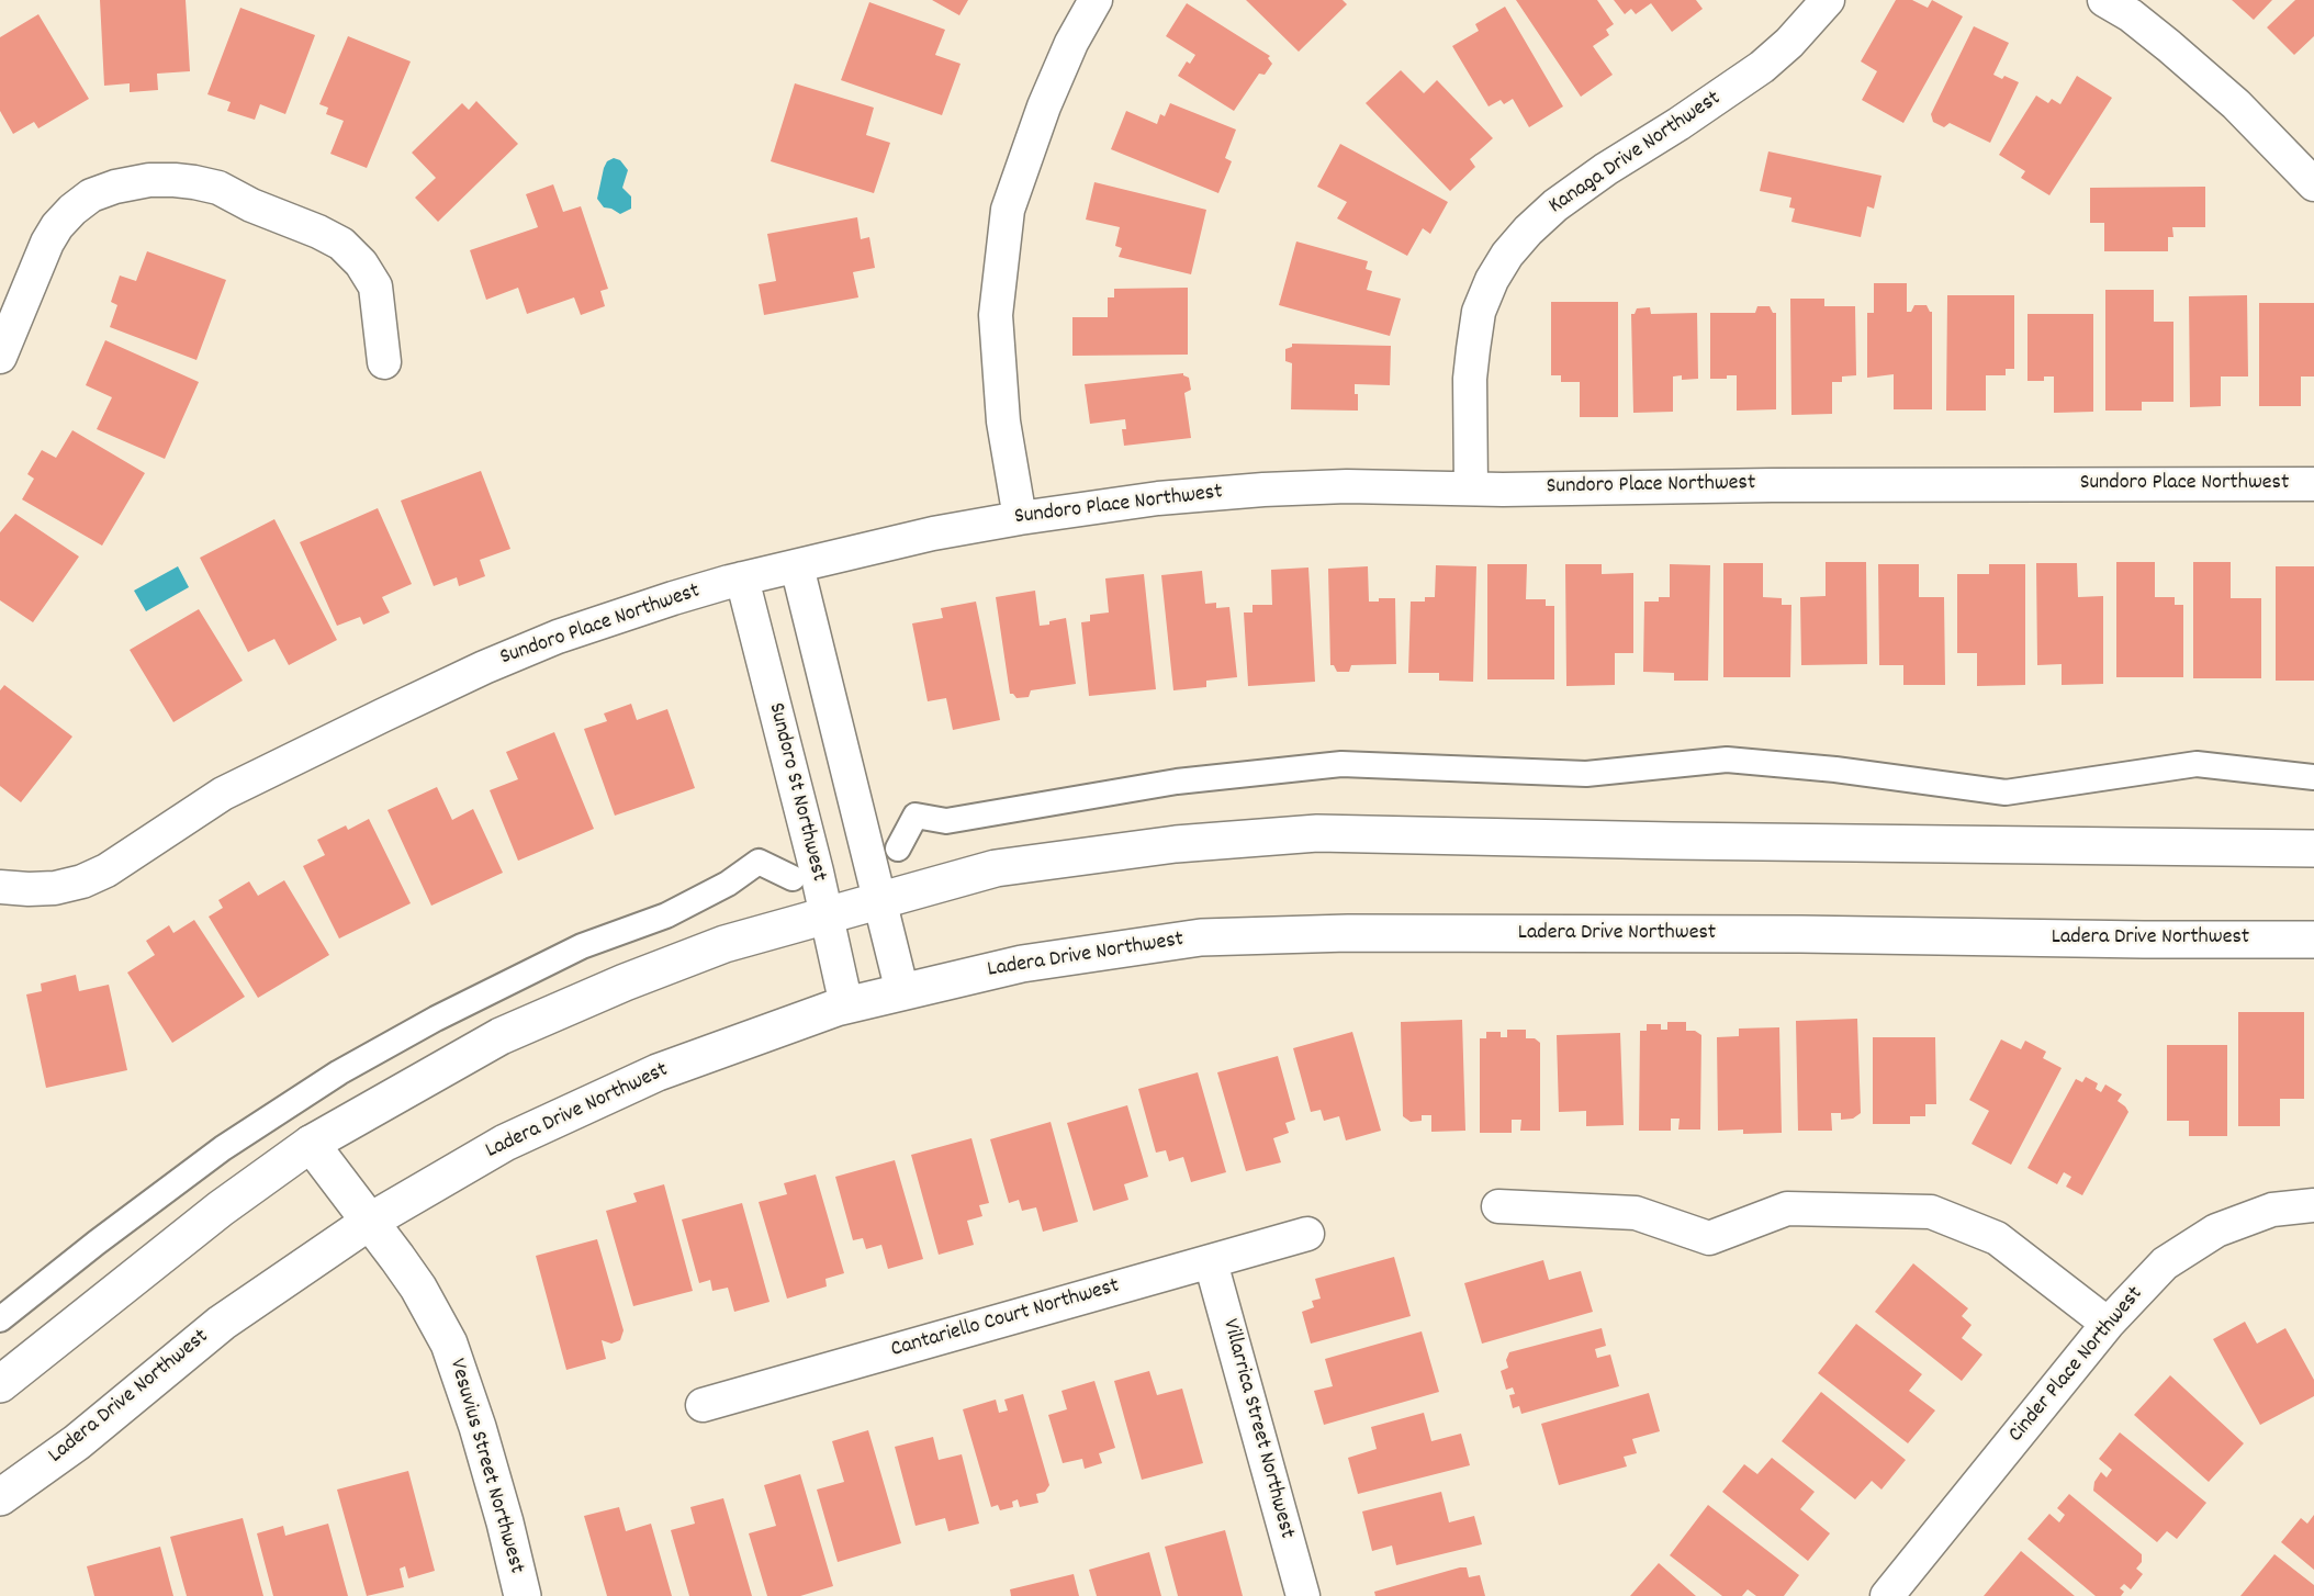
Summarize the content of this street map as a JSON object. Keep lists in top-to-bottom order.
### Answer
{
  "streets": {
    "main road": ["Ladera Drive Northwest", "Vesuvius Street Northwest"],
    "street": [
      "Kanaga Drive Northwest",
      "Sundoro Place Northwest",
      "Sundoro St Northwest",
      "Cantariello Court Northwest",
      "Cinder Place Northwest",
      "Villarrica Street Northwest"
    ]
  },
  "crossings": [
    ["Kanaga Drive Northwest", "Sundoro Place Northwest"],
    ["Sundoro Place Northwest", "Sundoro St Northwest"],
    ["Sundoro St Northwest", "Ladera Drive Northwest"],
    ["Ladera Drive Northwest", "Vesuvius Street Northwest"],
    ["Cantariello Court Northwest", "Villarrica Street Northwest"]
  ]
}
